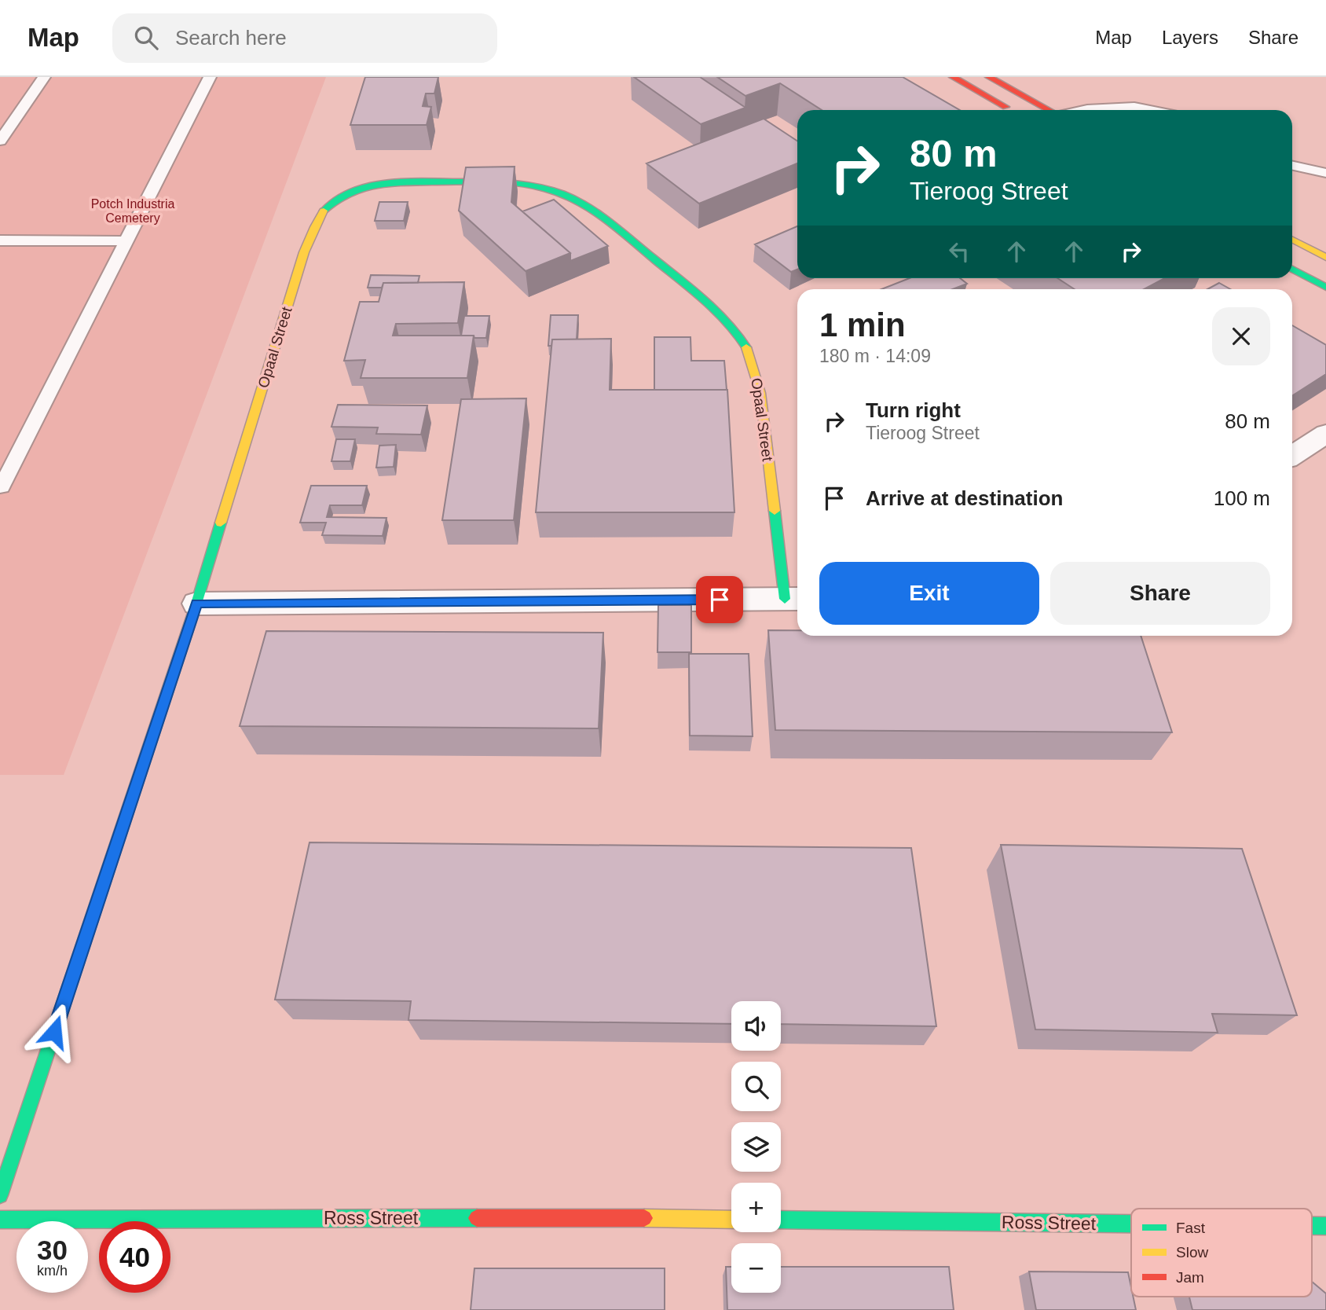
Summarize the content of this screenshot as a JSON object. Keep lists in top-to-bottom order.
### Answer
{
  "streets": {
    "street": ["Opaal Street", "Ross Street"]
  },
  "parks": ["Potch Industria Cemetery"],
  "legend": ["Fast", "Slow", "Jam"],
  "page": {
    "header": "Map",
    "search": "Search here",
    "nav": ["Map", "Layers", "Share"],
    "turn": ["80 m", "Tieroog Street"],
    "heading": ["1 min", "180 m · 14:09"],
    "list": [
      {
        "name": "Turn right",
        "note": "Tieroog Street",
        "value": "80 m"
      },
      {
        "name": "Arrive at destination",
        "value": "100 m"
      }
    ],
    "buttons": ["Exit", "Share"],
    "map_buttons": ["+", "−"],
    "speed": "30 km/h",
    "limit": "40"
  }
}
